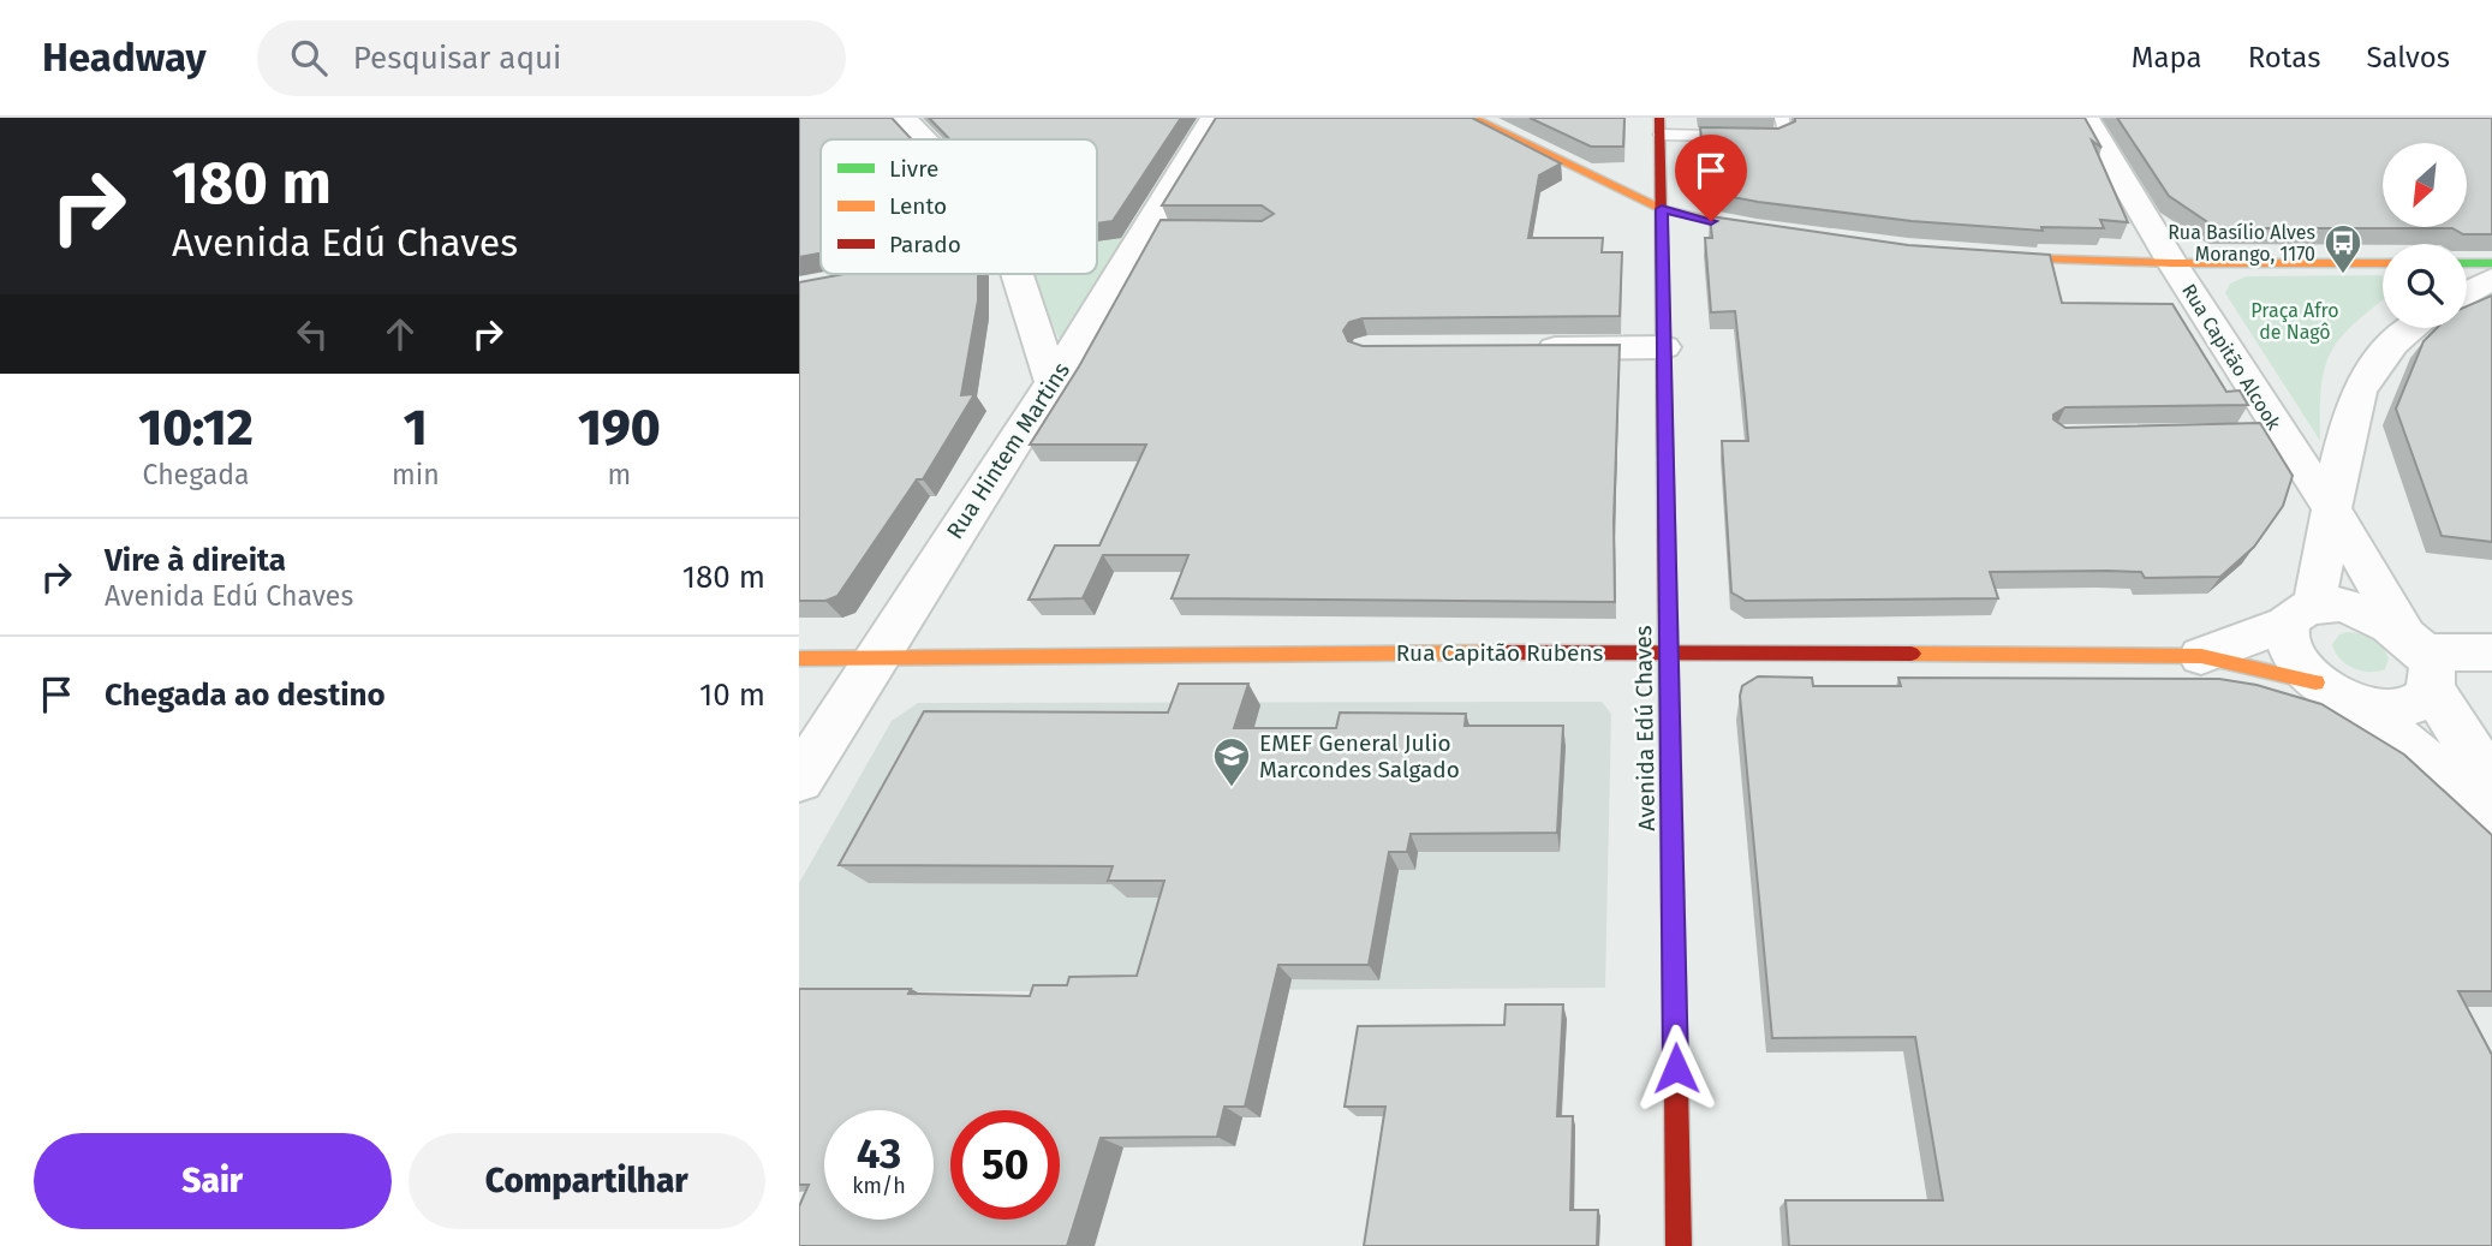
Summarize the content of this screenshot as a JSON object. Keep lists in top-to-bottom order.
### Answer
{
  "streets": {
    "street": [
      "Rua Capitão Alcook",
      "Rua Hintem Martins",
      "Rua Capitão Rubens",
      "Avenida Edú Chaves"
    ]
  },
  "crossings": [
    ["Rua Capitão Alcook", "Rua Capitão Rubens"],
    ["Rua Hintem Martins", "Rua Capitão Rubens"],
    ["Rua Capitão Rubens", "Avenida Edú Chaves"]
  ],
  "parks": ["Praça Afro de Nagô"],
  "places": {
    "bus stop": ["Rua Basílio Alves Morango, 1170"],
    "school or university": ["EMEF General Julio Marcondes Salgado"]
  },
  "legend": ["Livre", "Lento", "Parado"],
  "north": "bottom left",
  "page": {
    "header": "Headway",
    "search": "Pesquisar aqui",
    "nav": ["Mapa", "Rotas", "Salvos"],
    "turn": ["180 m", "Avenida Edú Chaves"],
    "eta": [
      "10:12",
      "Chegada",
      "1",
      "min",
      "190",
      "m"
    ],
    "list": [
      {
        "name": "Vire à direita",
        "note": "Avenida Edú Chaves",
        "value": "180 m"
      },
      {
        "name": "Chegada ao destino",
        "value": "10 m"
      }
    ],
    "speed": "43 km/h",
    "limit": "50",
    "buttons": ["Sair", "Compartilhar"]
  }
}
